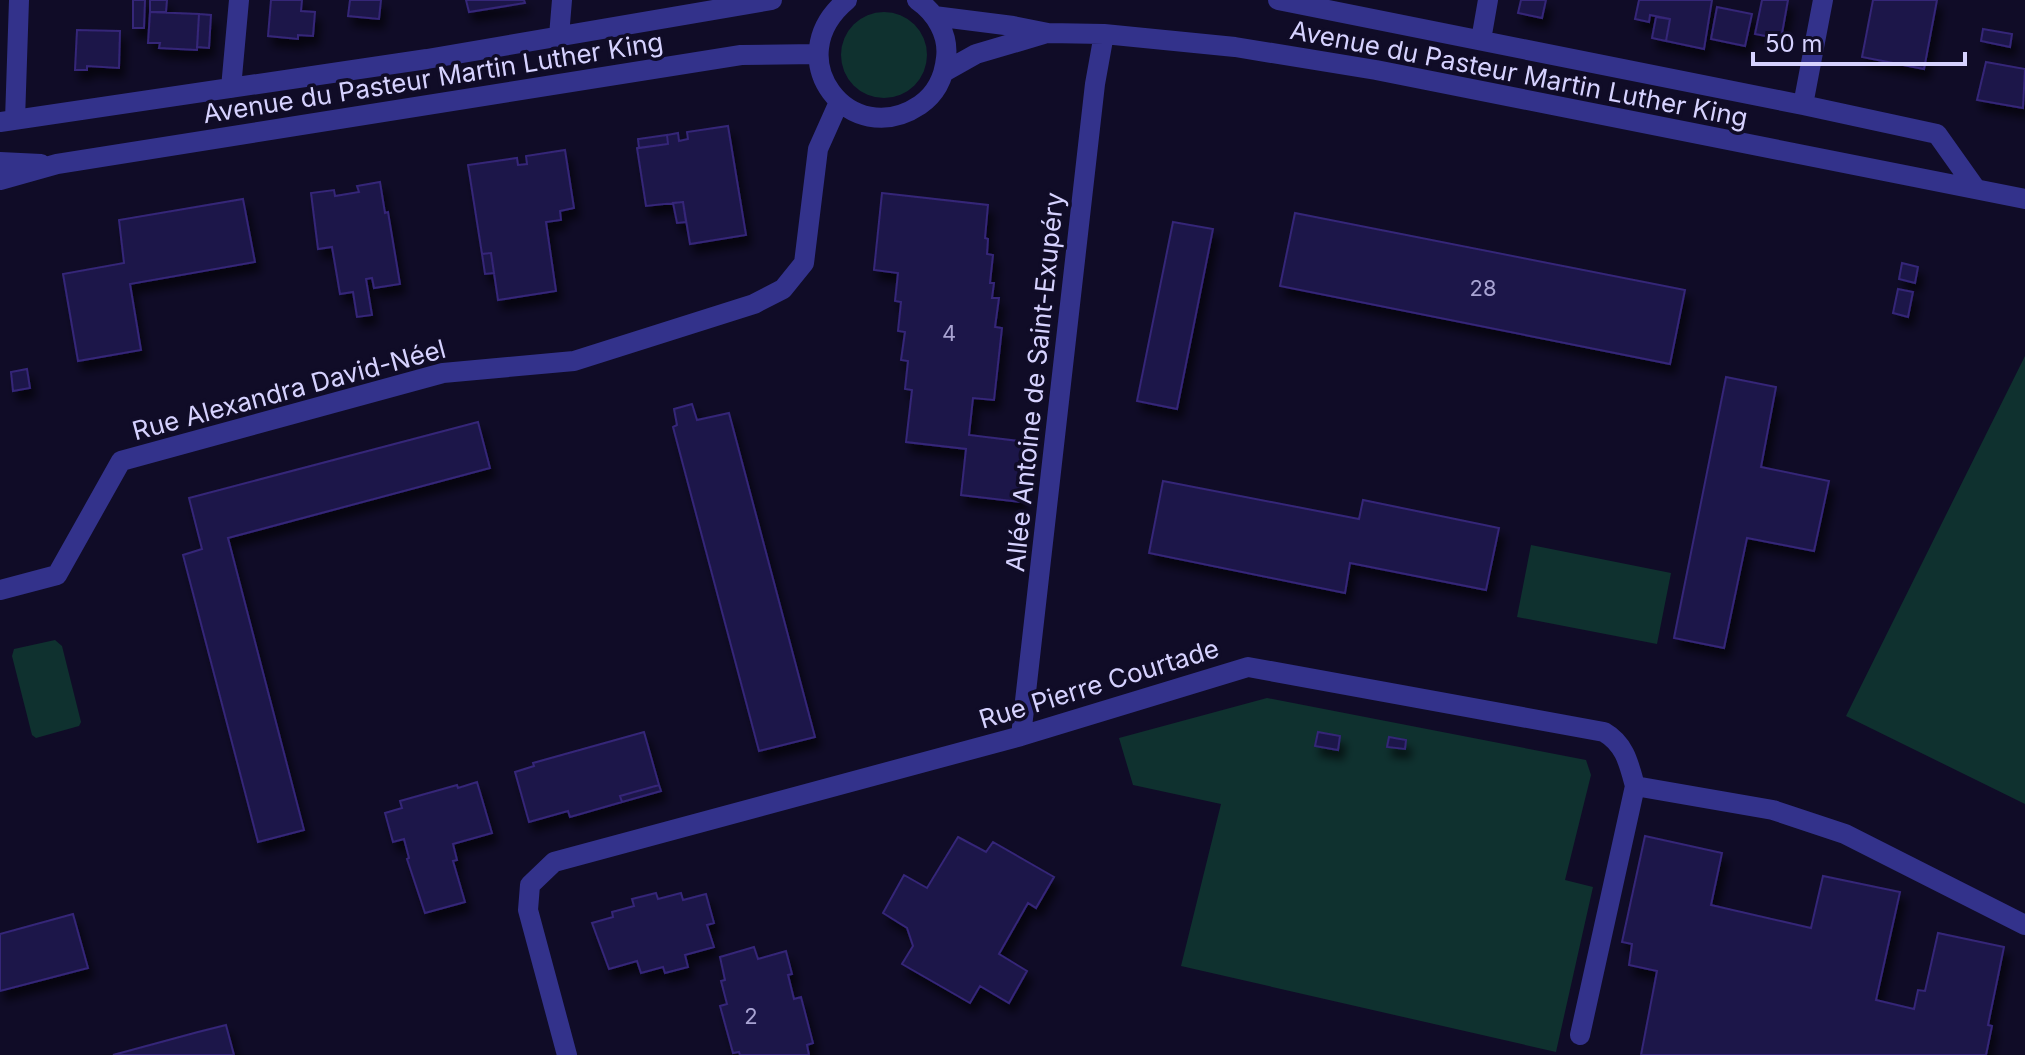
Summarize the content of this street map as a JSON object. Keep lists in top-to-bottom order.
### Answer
{
  "streets": {
    "street": [
      "Avenue du Pasteur Martin Luther King",
      "Allée Antoine de Saint-Exupéry",
      "Rue Alexandra David-Néel",
      "Rue Pierre Courtade"
    ]
  },
  "crossings": [
    ["Avenue du Pasteur Martin Luther King", "Allée Antoine de Saint-Exupéry"],
    ["Avenue du Pasteur Martin Luther King", "Rue Alexandra David-Néel"],
    ["Allée Antoine de Saint-Exupéry", "Rue Pierre Courtade"]
  ],
  "house_numbers": ["28", "4", "2"],
  "scale_bar": "50 m"
}
